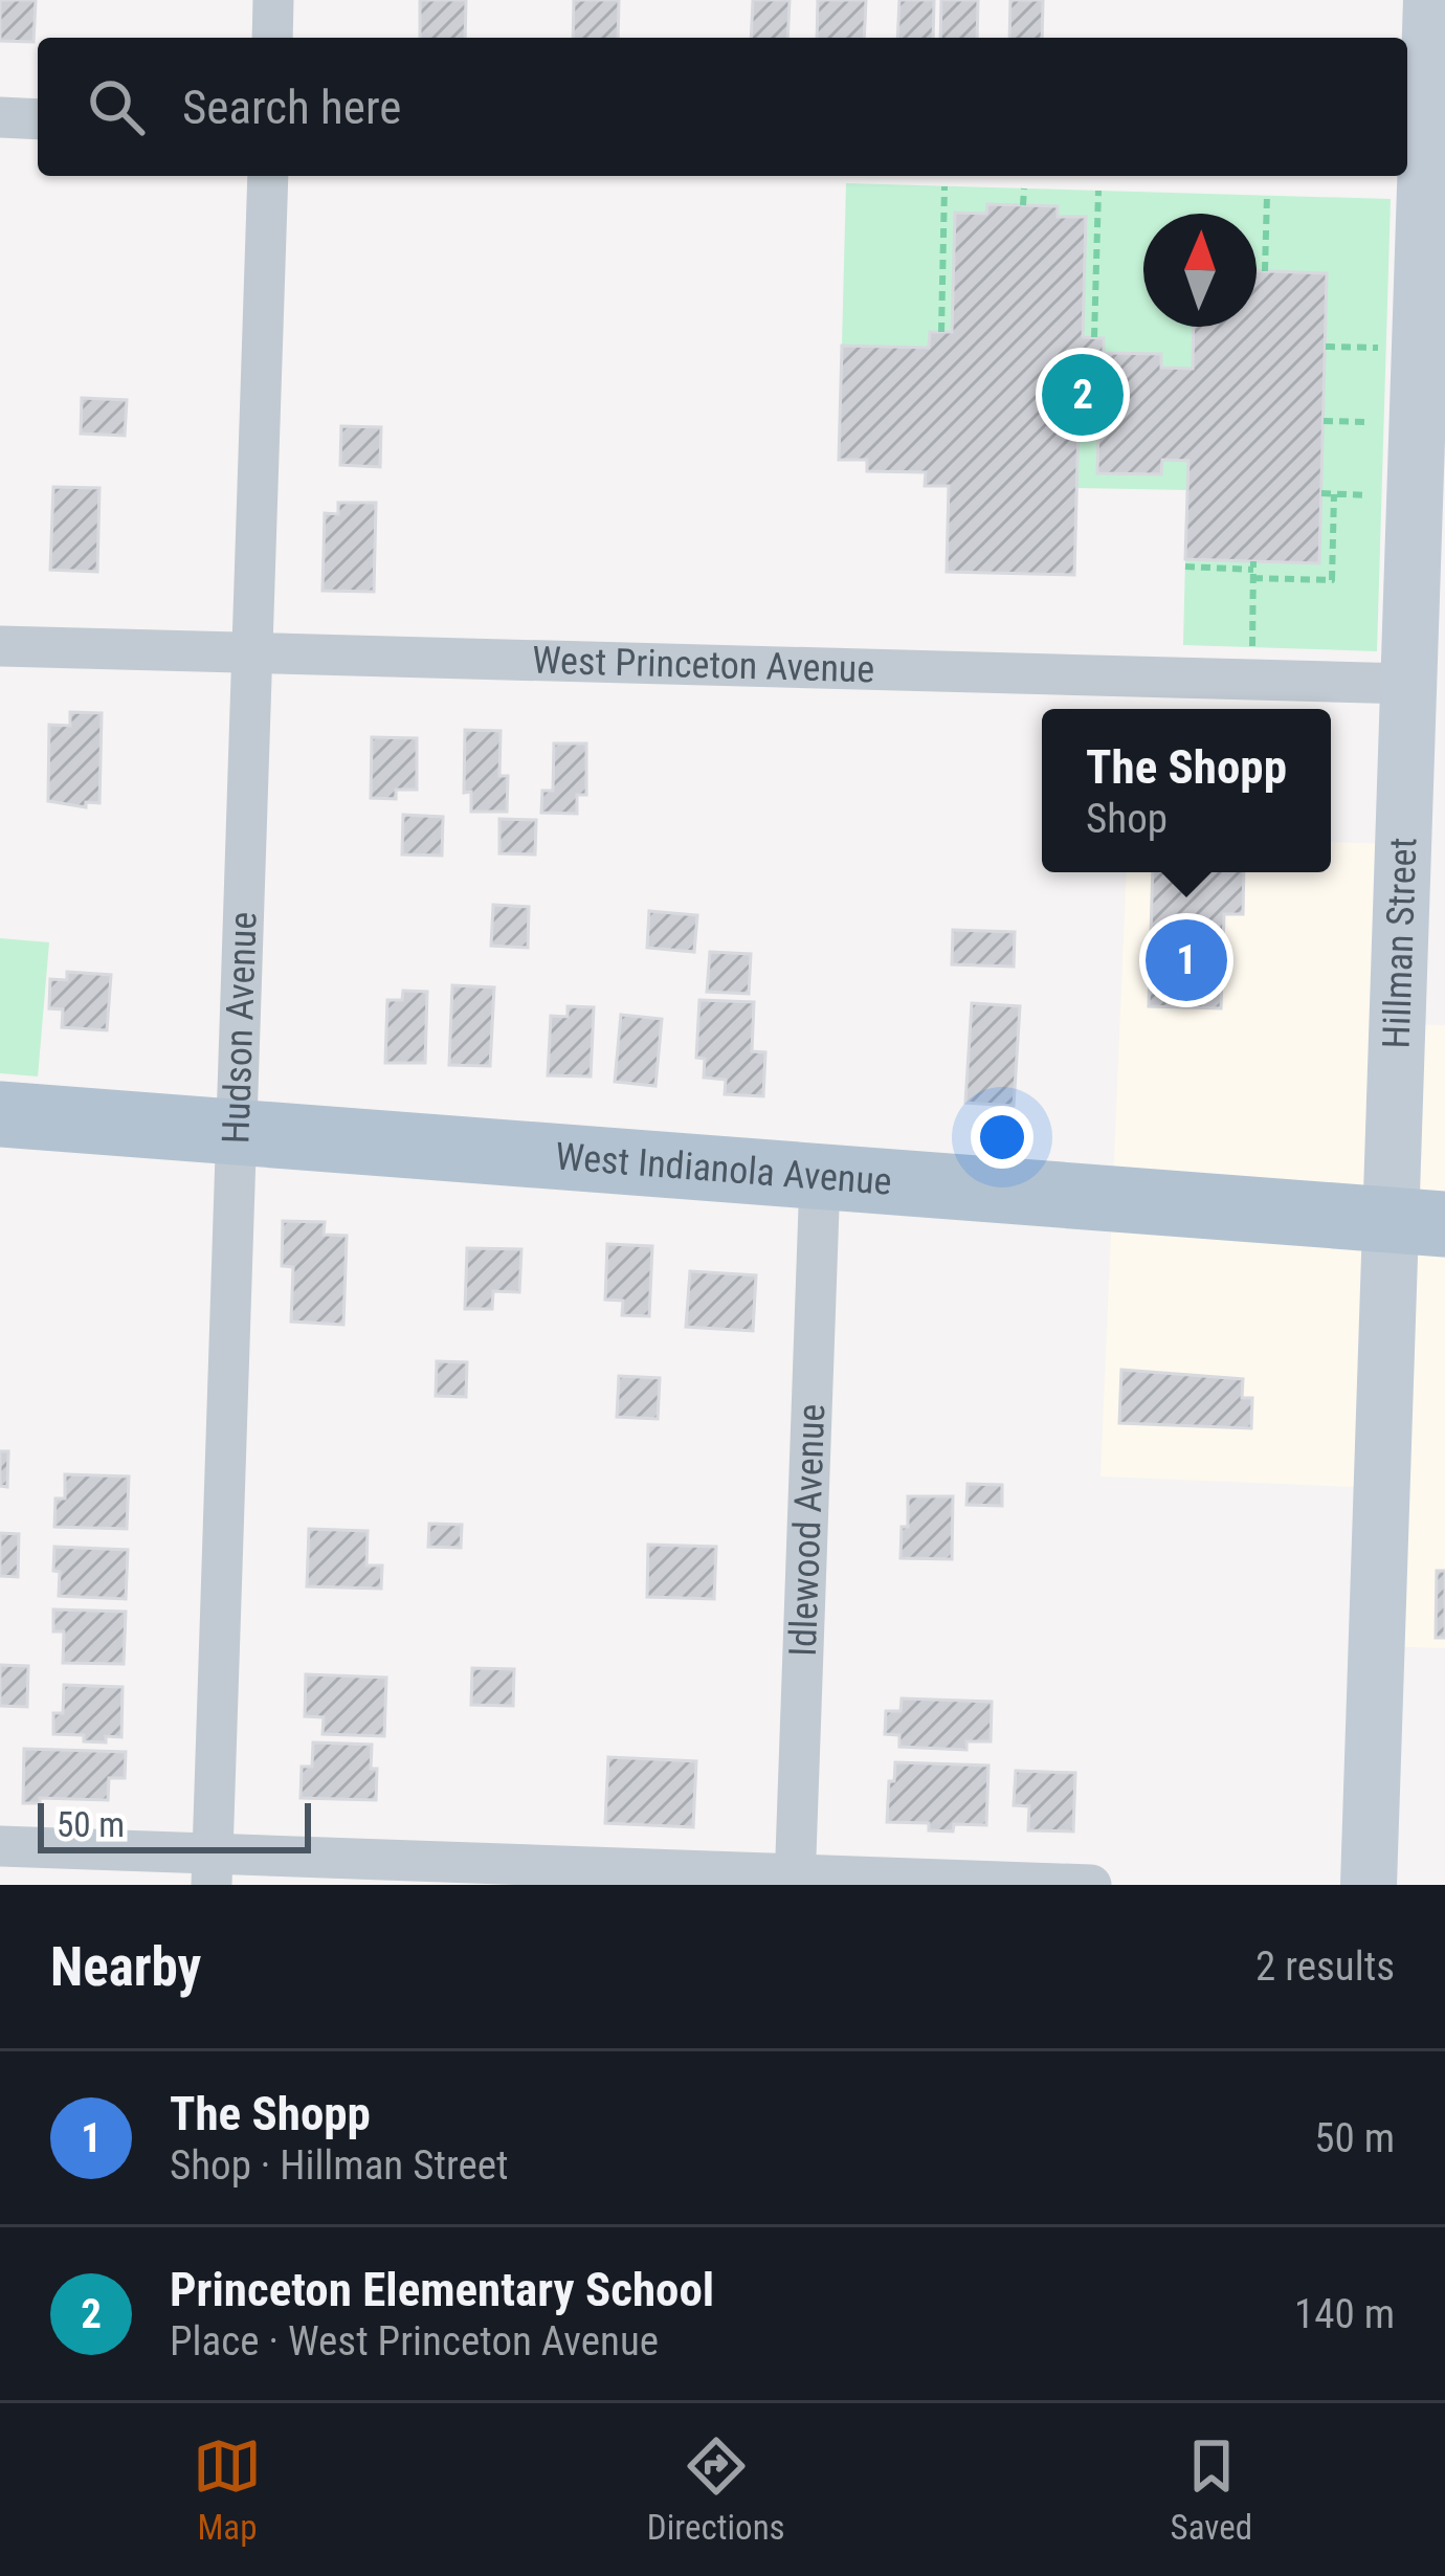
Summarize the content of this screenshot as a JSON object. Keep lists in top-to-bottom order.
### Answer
{
  "streets": {
    "main road": ["West Indianola Avenue"],
    "street": [
      "West Princeton Avenue",
      "Hillman Street",
      "Hudson Avenue",
      "Idlewood Avenue"
    ]
  },
  "crossings": [
    ["West Princeton Avenue", "Hillman Street"],
    ["West Princeton Avenue", "Hudson Avenue"],
    ["Hillman Street", "West Indianola Avenue"],
    ["Hudson Avenue", "West Indianola Avenue"],
    ["West Indianola Avenue", "Idlewood Avenue"]
  ],
  "scale_bar": "50 m",
  "north": "top",
  "page": {
    "search": "Search here",
    "pins": ["2", "1"],
    "popup": ["The Shopp", "Shop"],
    "scale": "50 m",
    "heading": ["Nearby", "2 results"],
    "list": [
      {
        "mark": "1",
        "name": "The Shopp",
        "note": "Shop · Hillman Street",
        "value": "50 m"
      },
      {
        "mark": "2",
        "name": "Princeton Elementary School",
        "note": "Place · West Princeton Avenue",
        "value": "140 m"
      }
    ],
    "nav": ["Map", "Directions", "Saved"]
  }
}
